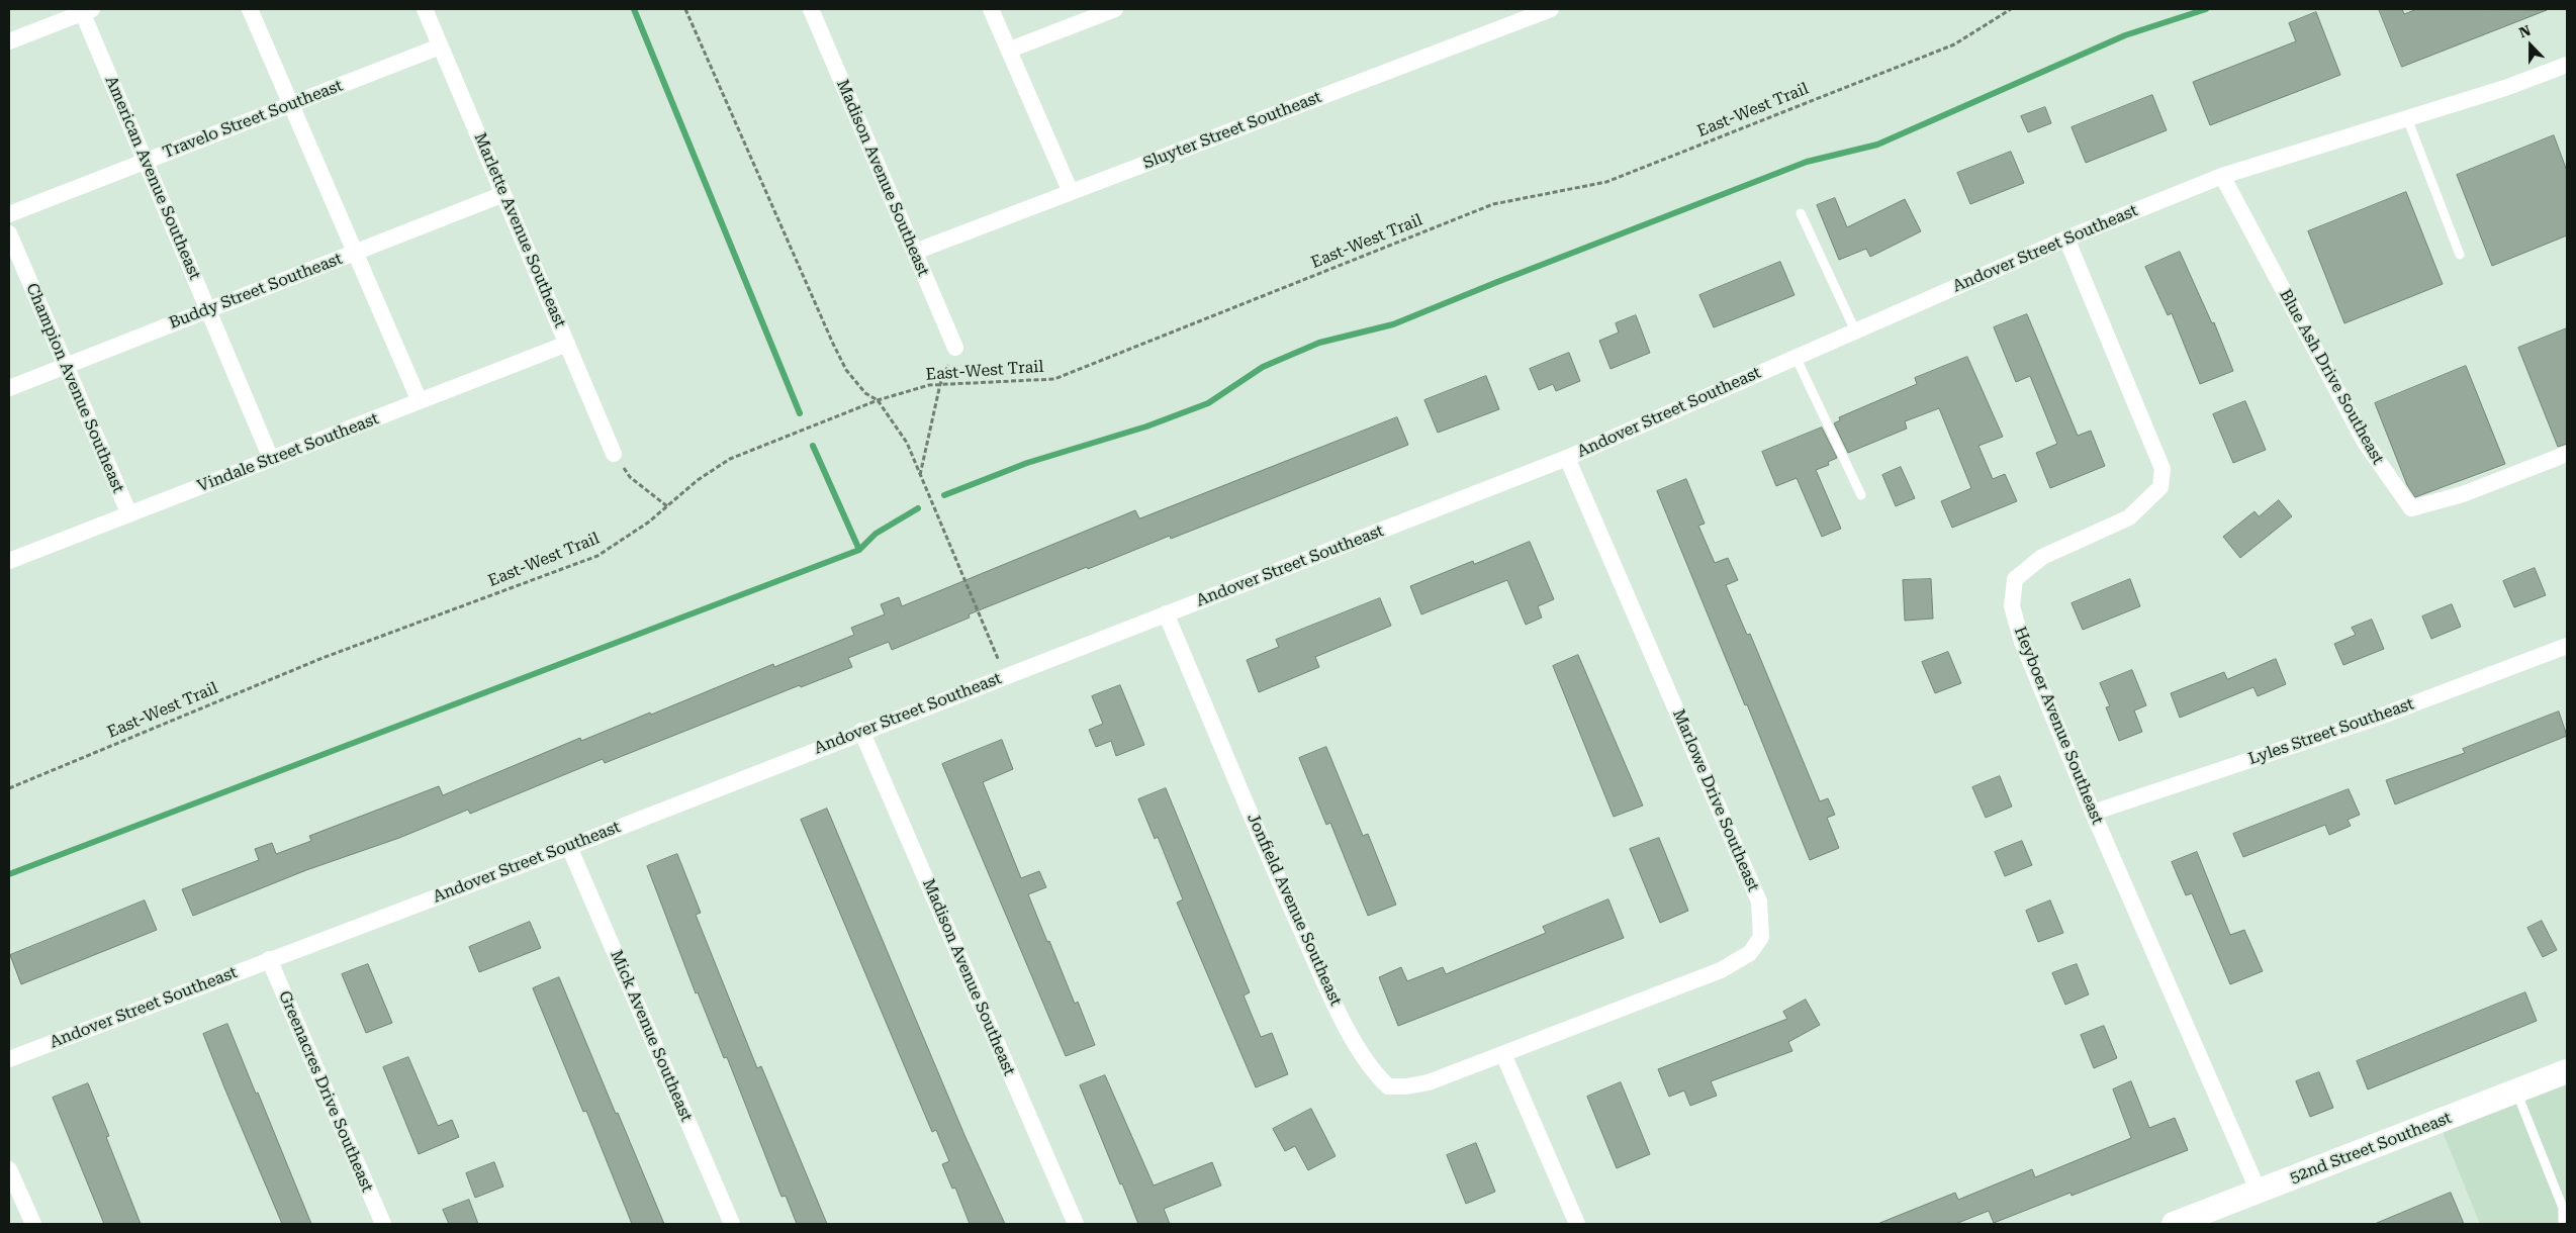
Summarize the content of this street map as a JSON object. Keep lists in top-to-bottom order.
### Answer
{
  "streets": {
    "main road": ["52nd Street Southeast"],
    "street": [
      "Travelo Street Southeast",
      "Sluyter Street Southeast",
      "American Avenue Southeast",
      "Madison Avenue Southeast",
      "Marlette Avenue Southeast",
      "Andover Street Southeast",
      "Buddy Street Southeast",
      "Blue Ash Drive Southeast",
      "Champion Avenue Southeast",
      "Vindale Street Southeast",
      "Heyboer Avenue Southeast",
      "Lyles Street Southeast",
      "Marlowe Drive Southeast",
      "Jonfield Avenue Southeast",
      "Mick Avenue Southeast",
      "Greenacres Drive Southeast"
    ],
    "path": ["East-West Trail"]
  },
  "crossings": [
    ["Travelo Street Southeast", "American Avenue Southeast"],
    ["Travelo Street Southeast", "Marlette Avenue Southeast"],
    ["Sluyter Street Southeast", "Madison Avenue Southeast"],
    ["American Avenue Southeast", "Buddy Street Southeast"],
    ["American Avenue Southeast", "Vindale Street Southeast"],
    ["Madison Avenue Southeast", "Andover Street Southeast"],
    ["Marlette Avenue Southeast", "Buddy Street Southeast"],
    ["Marlette Avenue Southeast", "Vindale Street Southeast"],
    ["Andover Street Southeast", "Blue Ash Drive Southeast"],
    ["Andover Street Southeast", "Heyboer Avenue Southeast"],
    ["Andover Street Southeast", "Marlowe Drive Southeast"],
    ["Andover Street Southeast", "Jonfield Avenue Southeast"],
    ["Andover Street Southeast", "Mick Avenue Southeast"],
    ["Andover Street Southeast", "Greenacres Drive Southeast"],
    ["Buddy Street Southeast", "Champion Avenue Southeast"],
    ["Champion Avenue Southeast", "Vindale Street Southeast"],
    ["Heyboer Avenue Southeast", "Lyles Street Southeast"],
    ["Heyboer Avenue Southeast", "52nd Street Southeast"],
    ["Marlowe Drive Southeast", "Jonfield Avenue Southeast"]
  ],
  "north": "top"
}
